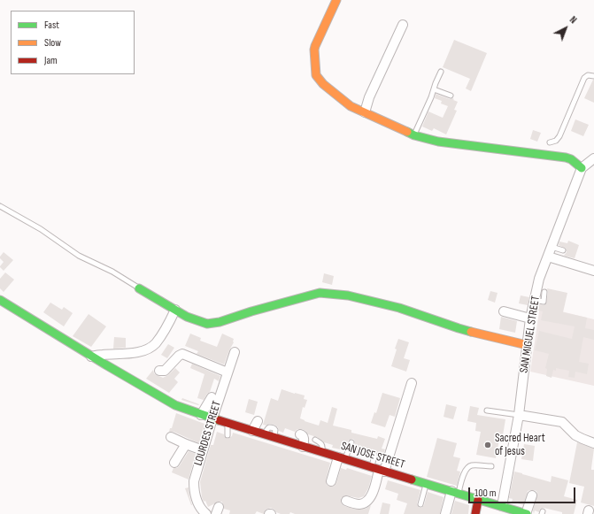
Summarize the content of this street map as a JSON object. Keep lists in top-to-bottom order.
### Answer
{
  "streets": {
    "street": ["SAN MIGUEL STREET", "LOURDES STREET", "SAN JOSE STREET"]
  },
  "crossings": [
    ["SAN MIGUEL STREET", "SAN JOSE STREET"],
    ["LOURDES STREET", "SAN JOSE STREET"]
  ],
  "places": ["Sacred Heart of Jesus"],
  "legend": ["Fast", "Slow", "Jam"],
  "scale_bar": "100 m",
  "north": "top right"
}
